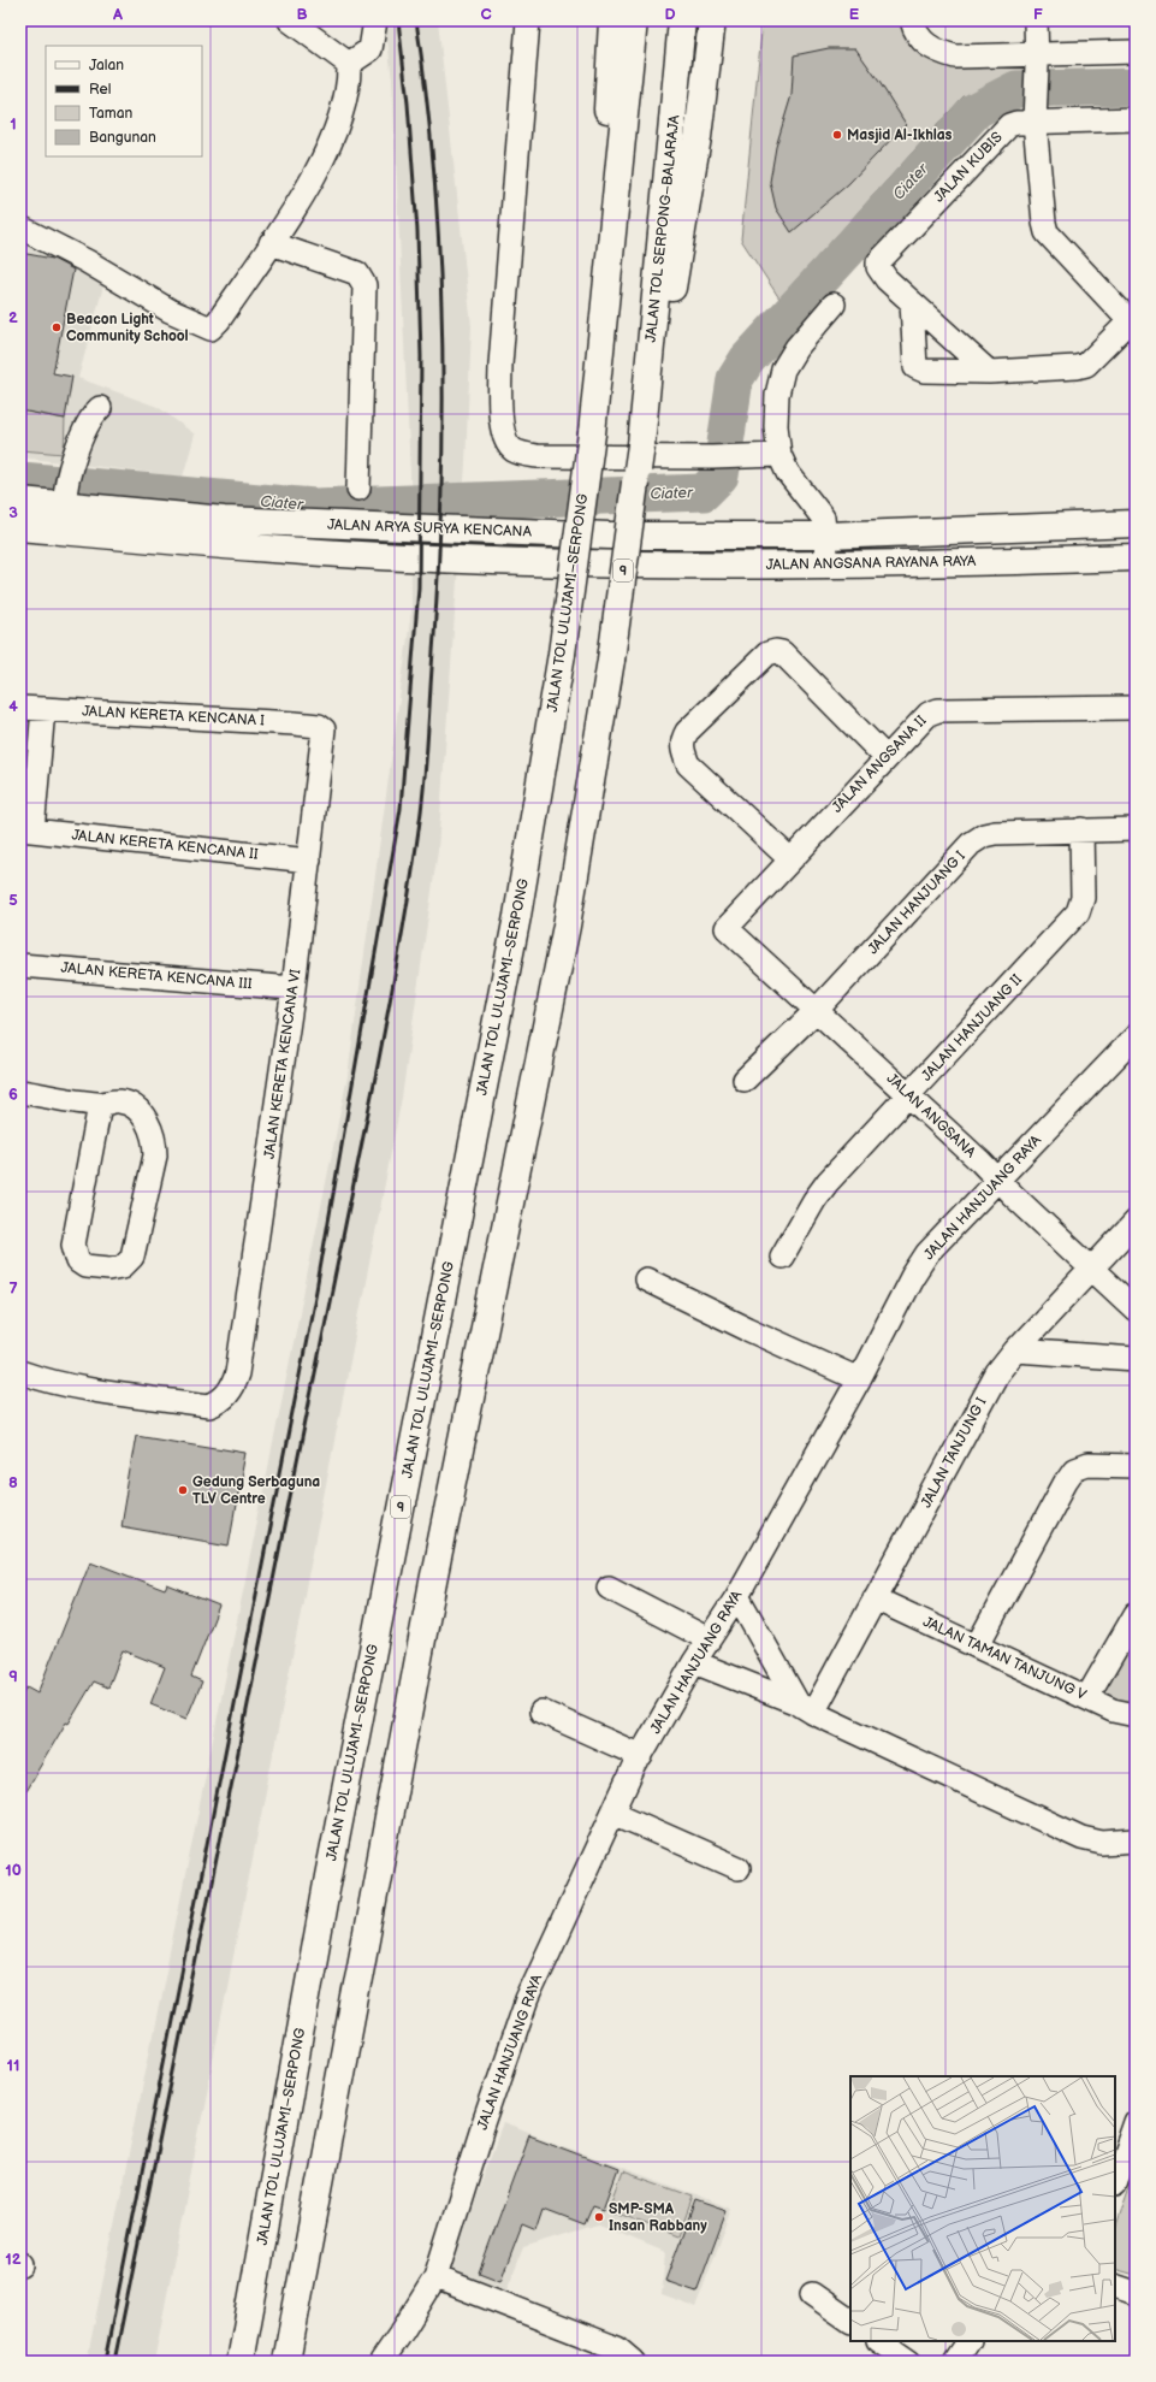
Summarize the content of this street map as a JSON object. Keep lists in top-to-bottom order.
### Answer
{
  "streets": {
    "main road": [
      "JALAN TOL SERPONG–BALARAJA",
      "JALAN ARYA SURYA KENCANA",
      "JALAN ANGSANA RAYANA RAYA",
      "9",
      "JALAN TOL ULUJAMI–SERPONG"
    ],
    "street": [
      "JALAN KUBIS",
      "JALAN KERETA KENCANA I",
      "JALAN ANGSANA II",
      "JALAN KERETA KENCANA II",
      "JALAN HANJUANG I",
      "JALAN KERETA KENCANA III",
      "JALAN HANJUANG II",
      "JALAN KERETA KENCANA VI",
      "JALAN ANGSANA",
      "JALAN HANJUANG RAYA",
      "JALAN TANJUNG I",
      "JALAN TAMAN TANJUNG V"
    ]
  },
  "crossings": [
    ["JALAN TOL SERPONG–BALARAJA", "9"],
    ["JALAN ARYA SURYA KENCANA", "JALAN ANGSANA RAYANA RAYA"],
    ["JALAN KERETA KENCANA I", "JALAN KERETA KENCANA VI"],
    ["JALAN ANGSANA II", "JALAN ANGSANA"],
    ["JALAN KERETA KENCANA II", "JALAN KERETA KENCANA VI"],
    ["JALAN HANJUANG I", "JALAN HANJUANG II"],
    ["JALAN HANJUANG I", "JALAN ANGSANA"],
    ["JALAN KERETA KENCANA III", "JALAN KERETA KENCANA VI"],
    ["JALAN HANJUANG II", "JALAN ANGSANA"],
    ["JALAN ANGSANA", "JALAN HANJUANG RAYA"],
    ["JALAN ANGSANA", "JALAN TANJUNG I"],
    ["JALAN TANJUNG I", "JALAN TAMAN TANJUNG V"]
  ],
  "water": ["Ciater"],
  "places": [
    "Masjid Al-Ikhlas",
    "Beacon Light Community School",
    "Gedung Serbaguna TLV Centre",
    "SMP-SMA Insan Rabbany"
  ],
  "legend": [
    "Jalan",
    "Rel",
    "Taman",
    "Bangunan"
  ],
  "grid": {
    "columns": [
      "A",
      "B",
      "C",
      "D",
      "E",
      "F"
    ],
    "rows": [
      "1",
      "2",
      "3",
      "4",
      "5",
      "6",
      "7",
      "8",
      "9",
      "10",
      "11",
      "12"
    ]
  }
}
